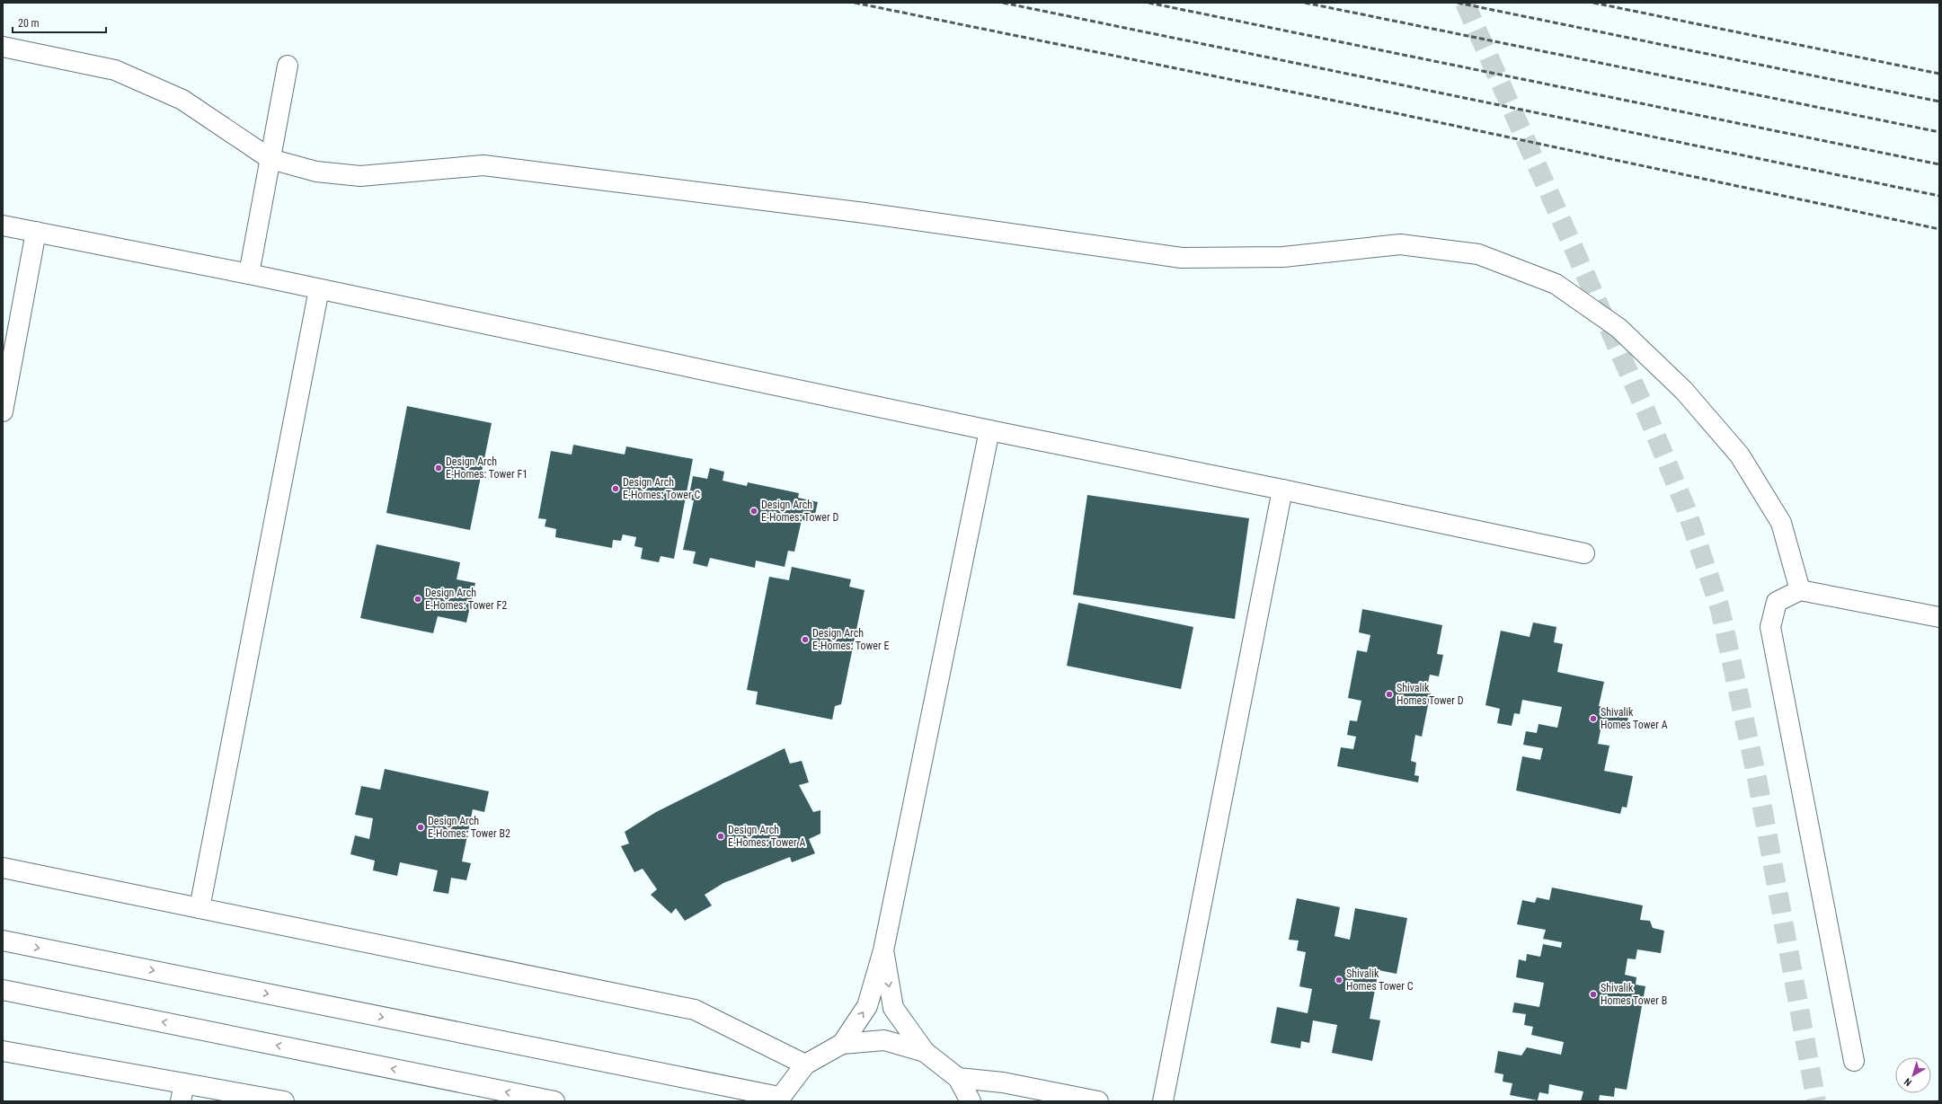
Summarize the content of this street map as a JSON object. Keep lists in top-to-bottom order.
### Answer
{
  "places": [
    "Design Arch E-Homes: Tower F1",
    "Design Arch E-Homes: Tower C",
    "Design Arch E-Homes: Tower D",
    "Design Arch E-Homes: Tower F2",
    "Design Arch E-Homes: Tower E",
    "Shivalik Homes Tower D",
    "Shivalik Homes Tower A",
    "Design Arch E-Homes: Tower B2",
    "Design Arch E-Homes: Tower A",
    "Shivalik Homes Tower C",
    "Shivalik Homes Tower B"
  ],
  "scale_bar": "20 m",
  "north": "bottom left"
}
